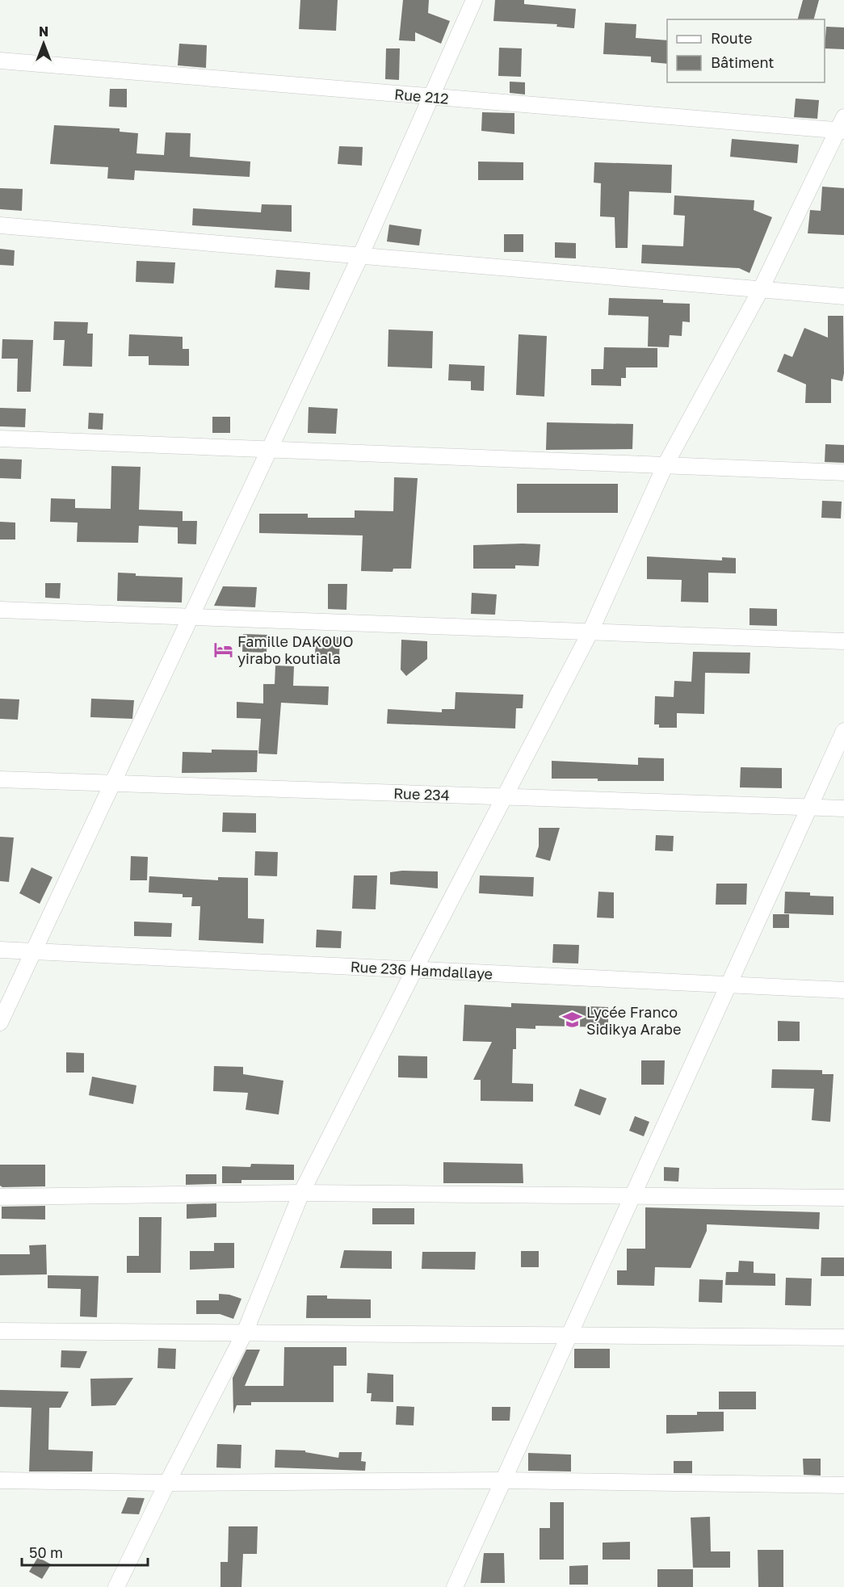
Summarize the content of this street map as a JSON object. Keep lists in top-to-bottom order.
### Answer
{
  "streets": {
    "street": ["Rue 212", "Rue 234", "Rue 236 Hamdallaye"]
  },
  "places": {
    "hotel": ["Famille DAKOUO yirabo koutiala"],
    "school or university": ["Lycée Franco Sidikya Arabe"]
  },
  "legend": ["Route", "Bâtiment"],
  "scale_bar": "50 m",
  "north": "top"
}
